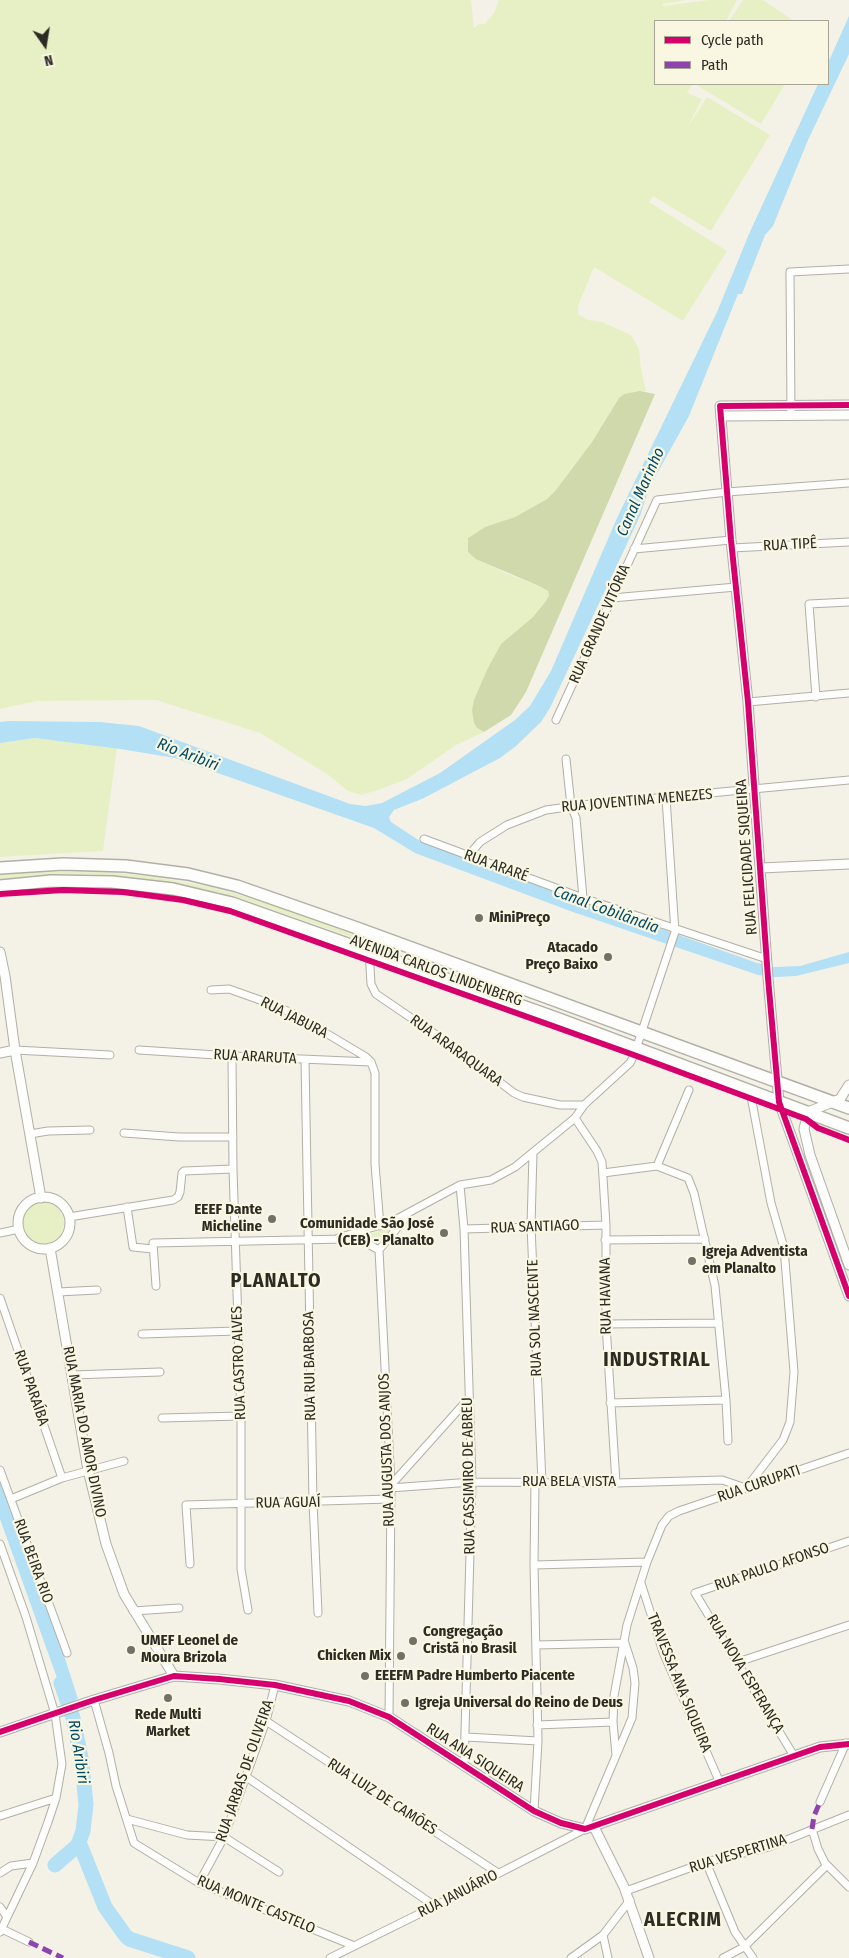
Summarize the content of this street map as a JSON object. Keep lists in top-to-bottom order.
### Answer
{
  "streets": {
    "main road": ["AVENIDA CARLOS LINDENBERG"],
    "street": [
      "RUA TIPÊ",
      "RUA GRANDE VITÓRIA",
      "RUA JOVENTINA MENEZES",
      "RUA FELICIDADE SIQUEIRA",
      "RUA ARARÉ",
      "RUA JABURA",
      "RUA ARARAQUARA",
      "RUA ARARUTA",
      "RUA SANTIAGO",
      "RUA HAVANA",
      "RUA SOL NASCENTE",
      "RUA CASTRO ALVES",
      "RUA RUI BARBOSA",
      "RUA PARAÍBA",
      "RUA MARIA DO AMOR DIVINO",
      "RUA AUGUSTA DOS ANJOS",
      "RUA CASSIMIRO DE ABREU",
      "RUA BELA VISTA",
      "RUA CURUPATI",
      "RUA AGUAÍ",
      "RUA BEIRA RIO",
      "RUA PAULO AFONSO",
      "RUA NOVA ESPERANÇA",
      "TRAVESSA ANA SIQUEIRA",
      "RUA ANA SIQUEIRA",
      "RUA JARBAS DE OLIVEIRA",
      "RUA LUIZ DE CAMÕES",
      "RUA VESPERTINA",
      "RUA JANUÁRIO",
      "RUA MONTE CASTELO"
    ]
  },
  "crossings": [
    ["RUA TIPÊ", "RUA GRANDE VITÓRIA"],
    ["RUA TIPÊ", "RUA FELICIDADE SIQUEIRA"],
    ["RUA GRANDE VITÓRIA", "RUA FELICIDADE SIQUEIRA"],
    ["RUA JOVENTINA MENEZES", "RUA FELICIDADE SIQUEIRA"],
    ["RUA JOVENTINA MENEZES", "RUA ARARÉ"],
    ["RUA FELICIDADE SIQUEIRA", "RUA ARARÉ"],
    ["RUA FELICIDADE SIQUEIRA", "AVENIDA CARLOS LINDENBERG"],
    ["AVENIDA CARLOS LINDENBERG", "RUA ARARAQUARA"],
    ["RUA JABURA", "RUA ARARUTA"],
    ["RUA ARARUTA", "RUA CASTRO ALVES"],
    ["RUA ARARUTA", "RUA RUI BARBOSA"],
    ["RUA SANTIAGO", "RUA HAVANA"],
    ["RUA SANTIAGO", "RUA SOL NASCENTE"],
    ["RUA SANTIAGO", "RUA CASSIMIRO DE ABREU"],
    ["RUA HAVANA", "RUA BELA VISTA"],
    ["RUA SOL NASCENTE", "RUA BELA VISTA"],
    ["RUA SOL NASCENTE", "RUA ANA SIQUEIRA"],
    ["RUA CASTRO ALVES", "RUA AGUAÍ"],
    ["RUA RUI BARBOSA", "RUA AGUAÍ"],
    ["RUA MARIA DO AMOR DIVINO", "RUA ANA SIQUEIRA"],
    ["RUA AUGUSTA DOS ANJOS", "RUA BELA VISTA"],
    ["RUA AUGUSTA DOS ANJOS", "RUA AGUAÍ"],
    ["RUA AUGUSTA DOS ANJOS", "RUA ANA SIQUEIRA"],
    ["RUA CASSIMIRO DE ABREU", "RUA BELA VISTA"],
    ["RUA CASSIMIRO DE ABREU", "RUA ANA SIQUEIRA"],
    ["RUA BELA VISTA", "RUA CURUPATI"],
    ["RUA PAULO AFONSO", "RUA NOVA ESPERANÇA"],
    ["RUA ANA SIQUEIRA", "RUA JARBAS DE OLIVEIRA"],
    ["RUA ANA SIQUEIRA", "RUA JANUÁRIO"],
    ["RUA ANA SIQUEIRA", "RUA MONTE CASTELO"],
    ["RUA JARBAS DE OLIVEIRA", "RUA LUIZ DE CAMÕES"],
    ["RUA JARBAS DE OLIVEIRA", "RUA MONTE CASTELO"],
    ["RUA LUIZ DE CAMÕES", "RUA JANUÁRIO"],
    ["RUA JANUÁRIO", "RUA MONTE CASTELO"]
  ],
  "districts": ["PLANALTO", "INDUSTRIAL", "ALECRIM"],
  "water": ["Canal Marinho", "Rio Aribiri", "Canal Cobilândia"],
  "places": [
    "MiniPreço",
    "Atacado Preço Baixo",
    "EEEF Dante Micheline",
    "Comunidade São José (CEB) - Planalto",
    "Igreja Adventista em Planalto",
    "Congregação Cristã no Brasil",
    "UMEF Leonel de Moura Brizola",
    "Chicken Mix",
    "EEEFM Padre Humberto Piacente",
    "Rede Multi Market",
    "Igreja Universal do Reino de Deus"
  ],
  "legend": ["Cycle path", "Path"],
  "north": "bottom"
}
